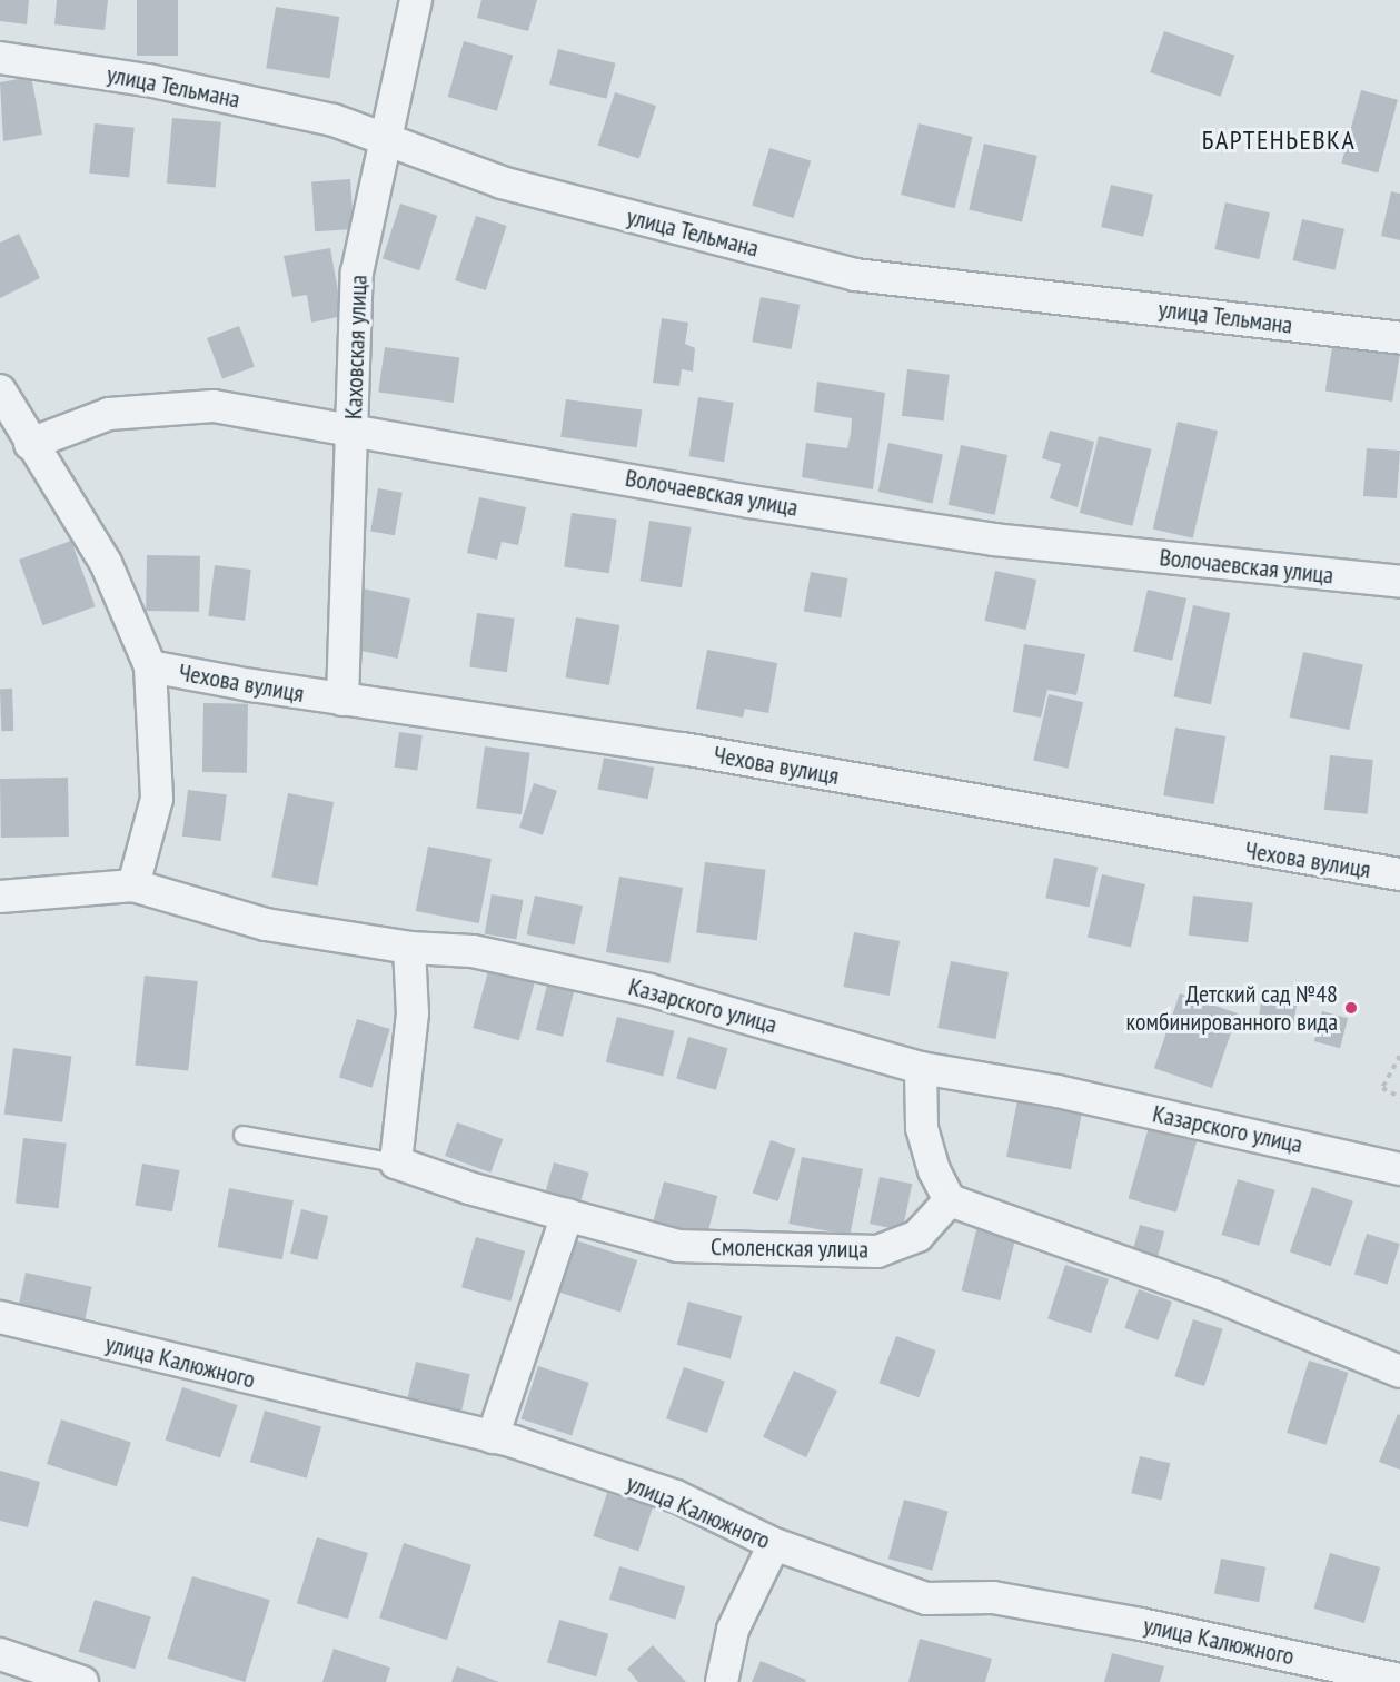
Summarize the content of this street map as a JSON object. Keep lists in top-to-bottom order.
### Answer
{
  "streets": {
    "street": [
      "улица Тельмана",
      "Каховская улица",
      "Волочаевская улица",
      "Чехова вулиця",
      "Казарского улица",
      "Смоленская улица",
      "улица Калюжного"
    ]
  },
  "crossings": [
    ["улица Тельмана", "Каховская улица"],
    ["Каховская улица", "Волочаевская улица"],
    ["Каховская улица", "Чехова вулиця"]
  ],
  "districts": ["БАРТЕНЬЕВКА"],
  "places": ["Детский сад №48 комбинированного вида"]
}
